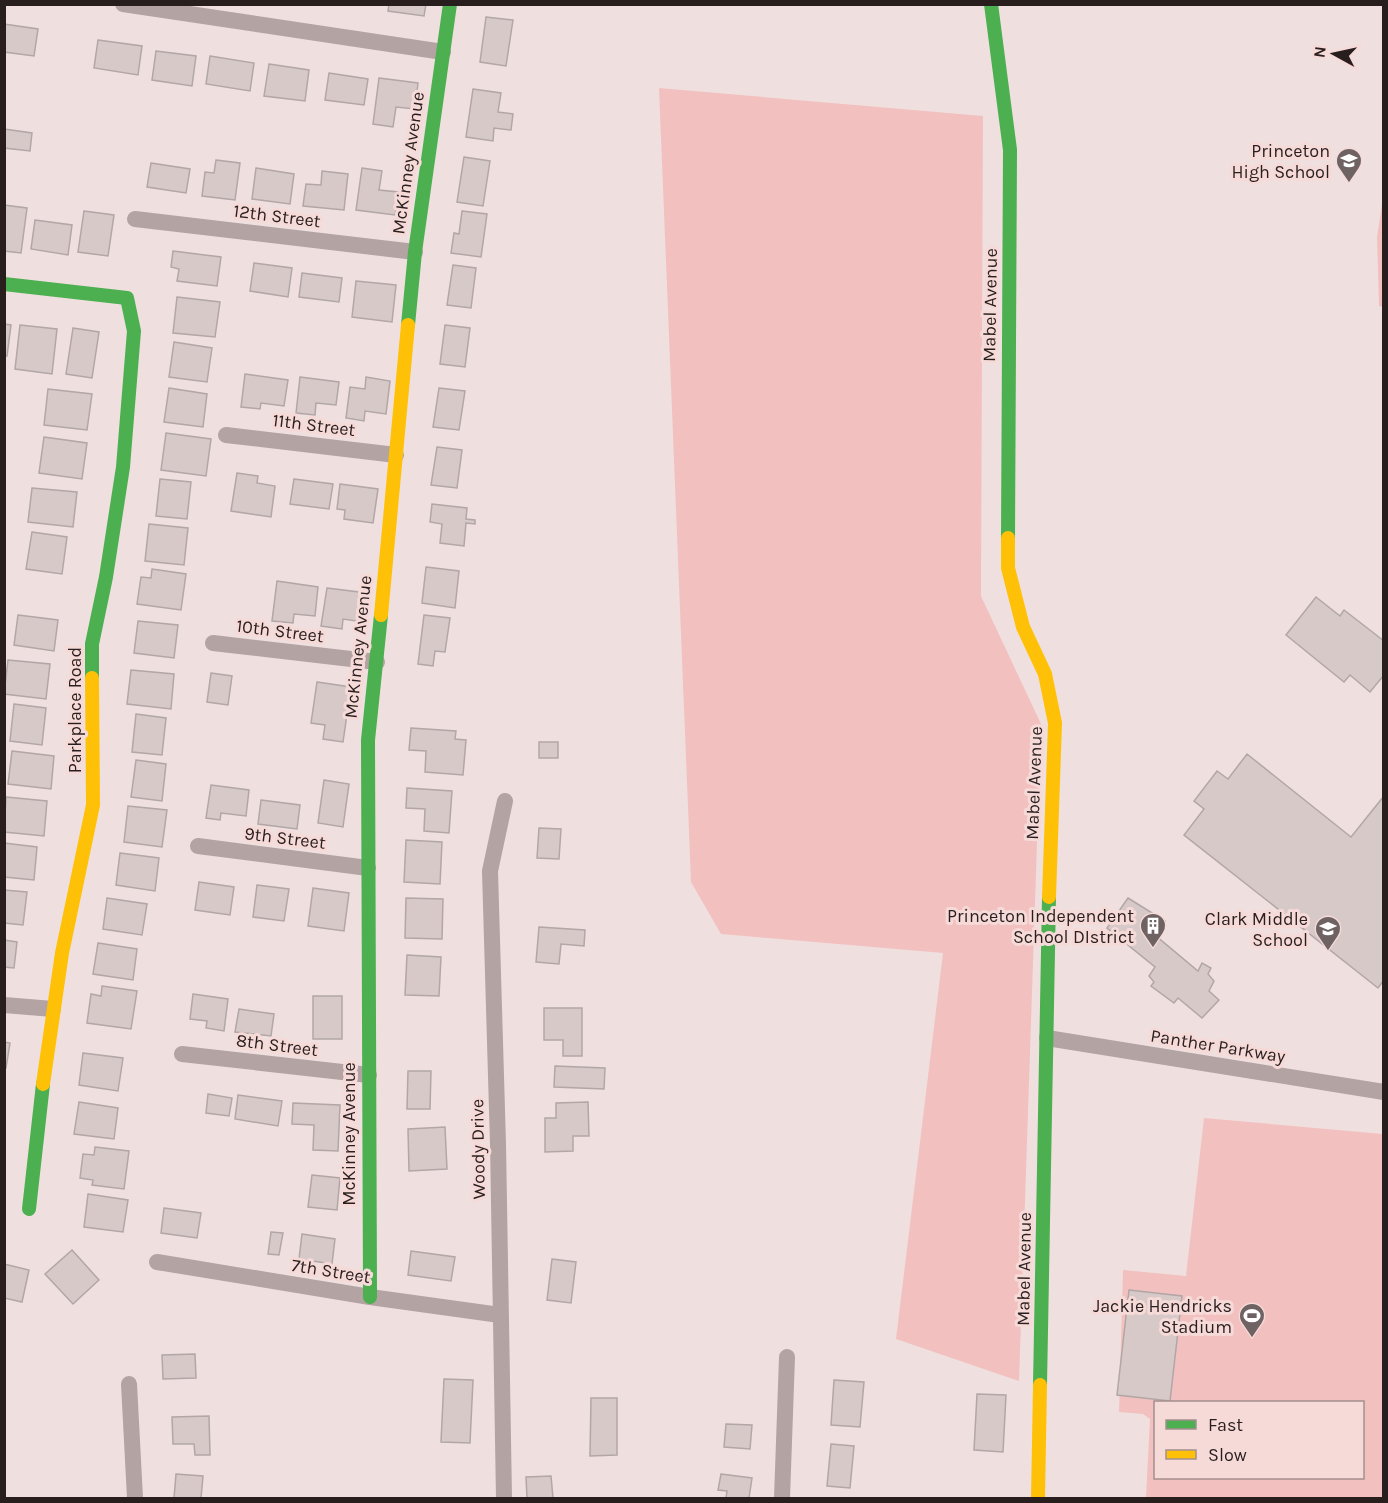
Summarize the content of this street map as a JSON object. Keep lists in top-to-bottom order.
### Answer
{
  "streets": {
    "street": [
      "McKinney Avenue",
      "12th Street",
      "Mabel Avenue",
      "11th Street",
      "10th Street",
      "Parkplace Road",
      "9th Street",
      "8th Street",
      "Panther Parkway",
      "Woody Drive",
      "7th Street"
    ]
  },
  "crossings": [
    ["McKinney Avenue", "12th Street"],
    ["McKinney Avenue", "11th Street"],
    ["McKinney Avenue", "10th Street"],
    ["McKinney Avenue", "9th Street"],
    ["McKinney Avenue", "8th Street"],
    ["McKinney Avenue", "7th Street"],
    ["Mabel Avenue", "Panther Parkway"],
    ["Woody Drive", "7th Street"]
  ],
  "places": {
    "school or university": ["Princeton High School", "Clark Middle School"],
    "building": ["Princeton Independent School DIstrict"],
    "sports": ["Jackie Hendricks Stadium"]
  },
  "legend": ["Fast", "Slow"],
  "north": "left"
}
